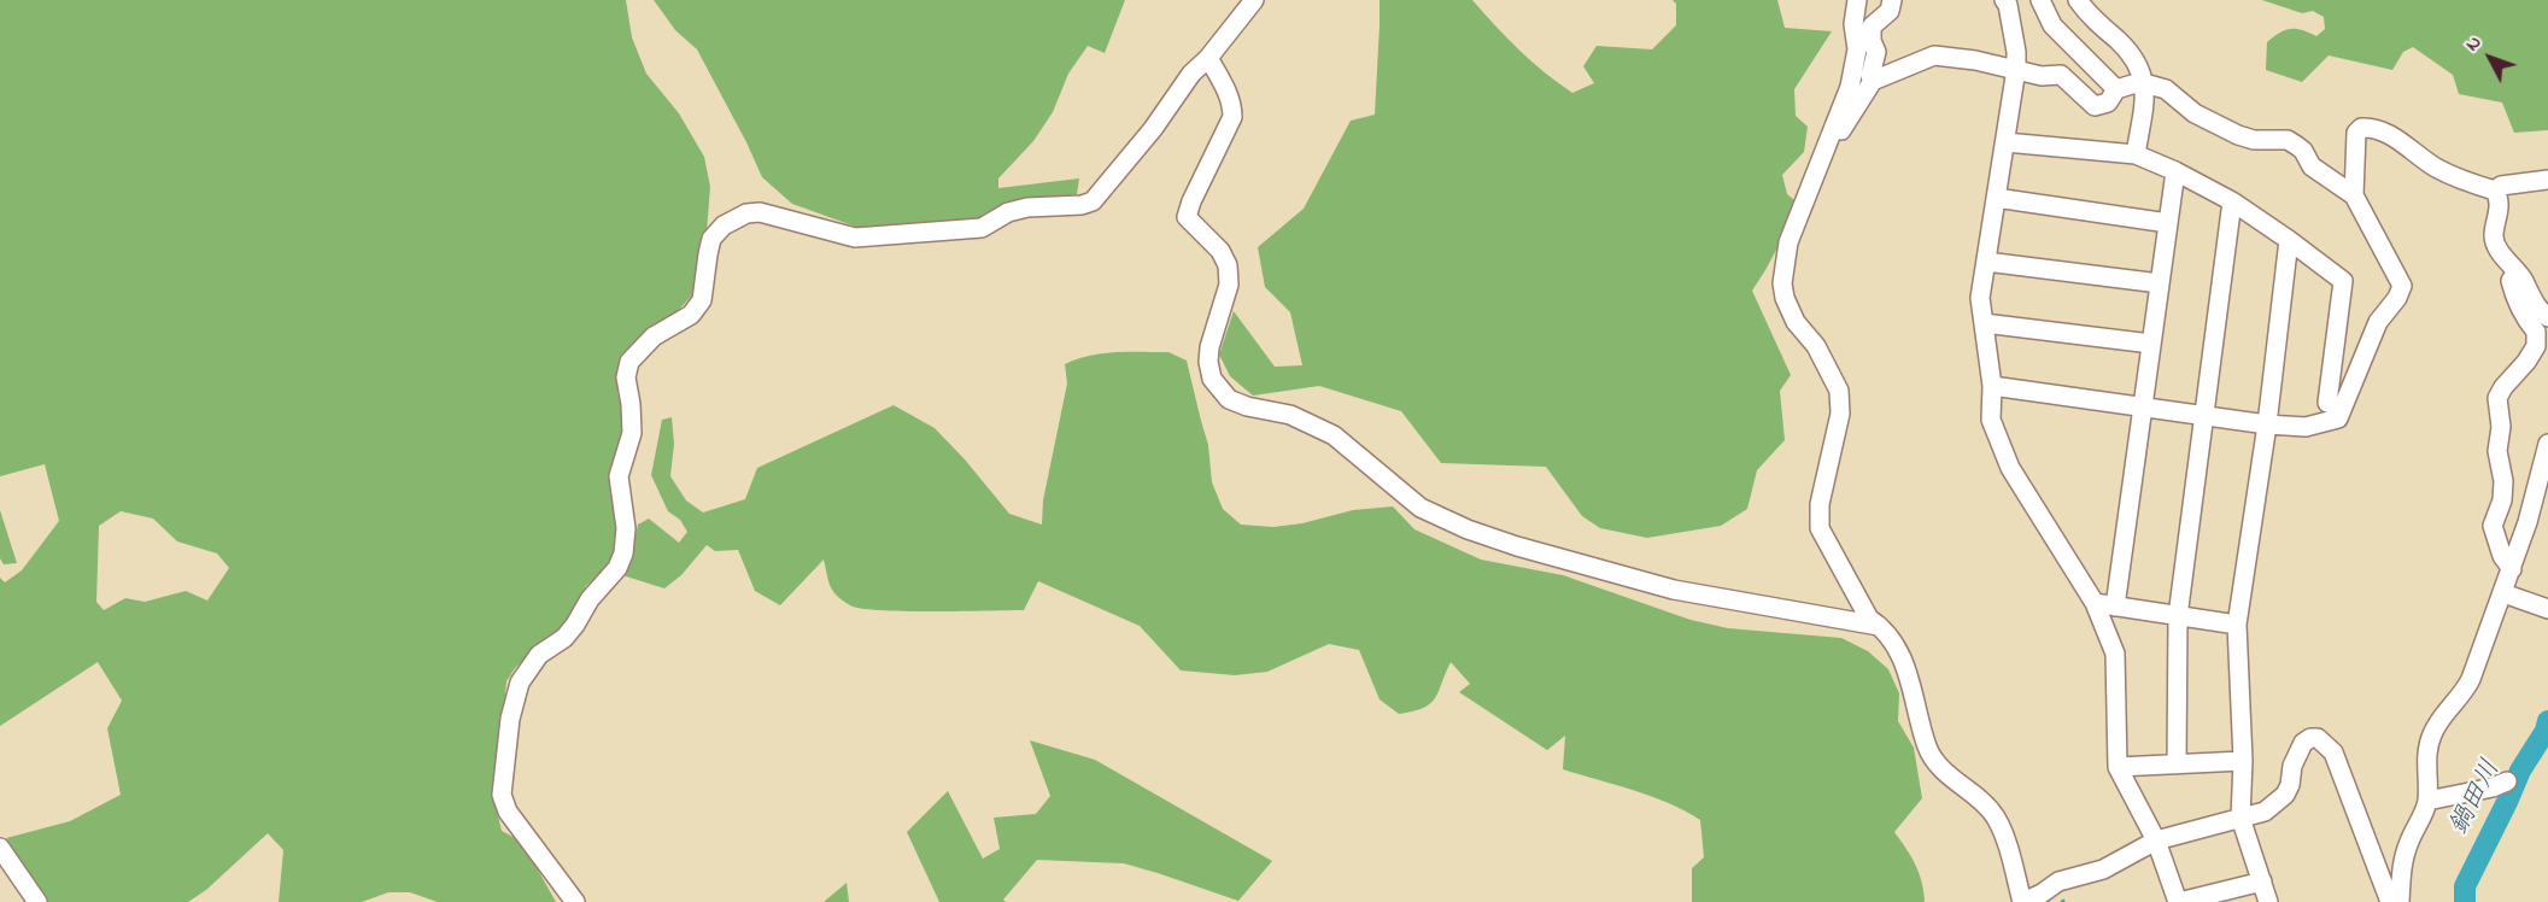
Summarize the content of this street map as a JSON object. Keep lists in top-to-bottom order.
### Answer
{
  "water": ["鍋田川"],
  "north": "top left"
}
